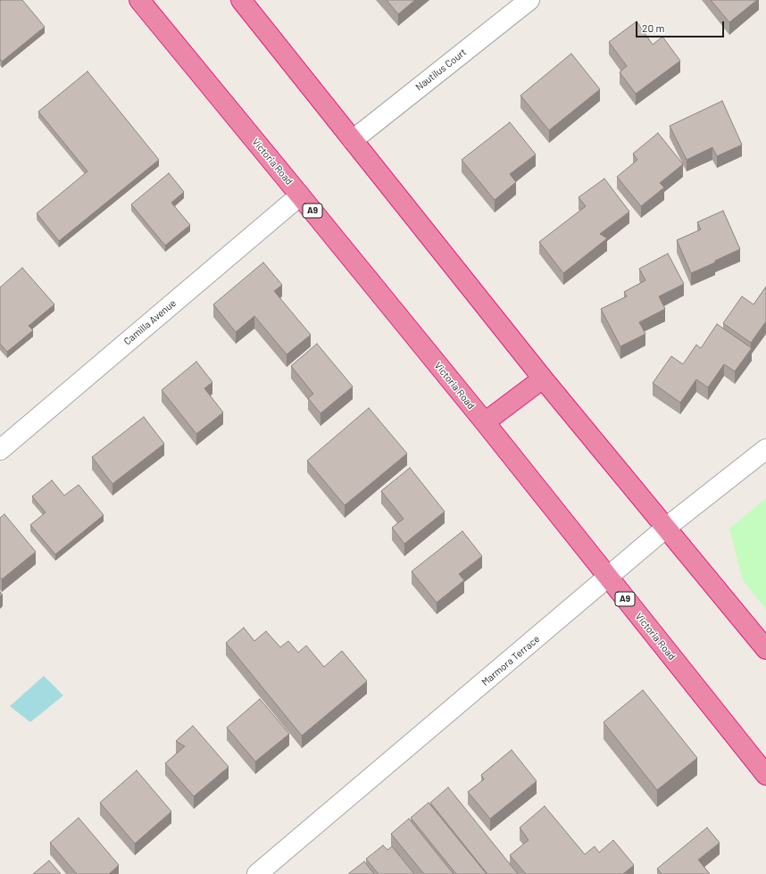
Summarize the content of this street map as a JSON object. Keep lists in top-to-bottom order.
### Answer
{
  "streets": {
    "highway": ["Victoria Road", "A9"],
    "street": ["Nautilus Court", "Camilla Avenue", "Marmora Terrace"]
  },
  "crossings": [
    ["Victoria Road", "Camilla Avenue"],
    ["Victoria Road", "Marmora Terrace"]
  ],
  "scale_bar": "20 m"
}
